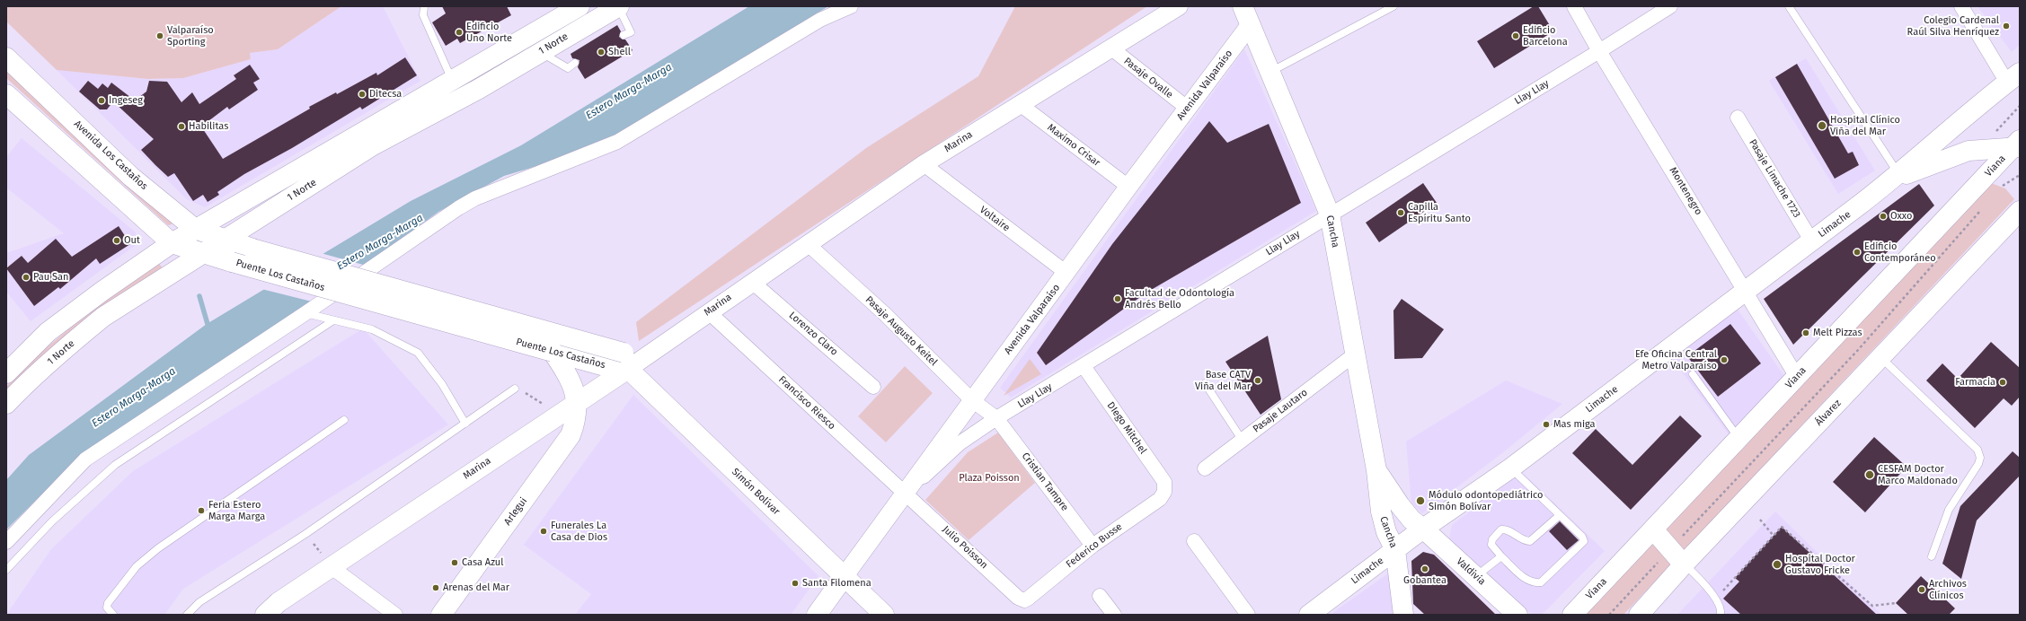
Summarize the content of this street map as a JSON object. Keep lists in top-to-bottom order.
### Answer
{
  "streets": {
    "main road": [
      "1 Norte",
      "Avenida Valparaíso",
      "Marina",
      "Avenida Los Castaños",
      "Viana",
      "Limache",
      "Cancha",
      "Puente Los Castaños",
      "Álvarez",
      "Simón Bolívar",
      "Arlegui",
      "Valdivia"
    ],
    "street": [
      "Pasaje Ovalle",
      "Llay Llay",
      "Maximo Crisar",
      "Pasaje Limache 1723",
      "Montenegro",
      "Voltaire",
      "Pasaje Augusto Keitel",
      "Lorenzo Claro",
      "Francisco Riesco",
      "Pasaje Lautaro",
      "DIego Mitchel",
      "Cristian Tampre",
      "Federico Busse",
      "Julio Poisson"
    ]
  },
  "crossings": [
    ["1 Norte", "Avenida Los Castaños"],
    ["1 Norte", "Puente Los Castaños"],
    ["Pasaje Ovalle", "Avenida Valparaíso"],
    ["Pasaje Ovalle", "Marina"],
    ["Avenida Valparaíso", "Llay Llay"],
    ["Avenida Valparaíso", "Maximo Crisar"],
    ["Avenida Valparaíso", "Voltaire"],
    ["Avenida Valparaíso", "Cancha"],
    ["Avenida Valparaíso", "Pasaje Augusto Keitel"],
    ["Avenida Valparaíso", "Francisco Riesco"],
    ["Avenida Valparaíso", "Simón Bolívar"],
    ["Avenida Valparaíso", "Julio Poisson"],
    ["Llay Llay", "Montenegro"],
    ["Llay Llay", "Cancha"],
    ["Llay Llay", "Pasaje Augusto Keitel"],
    ["Llay Llay", "Francisco Riesco"],
    ["Llay Llay", "DIego Mitchel"],
    ["Llay Llay", "Cristian Tampre"],
    ["Llay Llay", "Julio Poisson"],
    ["Marina", "Maximo Crisar"],
    ["Marina", "Voltaire"],
    ["Marina", "Puente Los Castaños"],
    ["Marina", "Pasaje Augusto Keitel"],
    ["Marina", "Lorenzo Claro"],
    ["Marina", "Francisco Riesco"],
    ["Marina", "Simón Bolívar"],
    ["Marina", "Arlegui"],
    ["Avenida Los Castaños", "Puente Los Castaños"],
    ["Viana", "Montenegro"],
    ["Viana", "Limache"],
    ["Pasaje Limache 1723", "Limache"],
    ["Montenegro", "Limache"],
    ["Limache", "Cancha"],
    ["Limache", "Valdivia"],
    ["Cancha", "Pasaje Lautaro"],
    ["Cancha", "Valdivia"],
    ["Puente Los Castaños", "Simón Bolívar"],
    ["Pasaje Augusto Keitel", "Cristian Tampre"],
    ["Francisco Riesco", "Julio Poisson"],
    ["DIego Mitchel", "Federico Busse"],
    ["Cristian Tampre", "Federico Busse"],
    ["Federico Busse", "Julio Poisson"]
  ],
  "water": ["Estero Marga-Marga"],
  "parks": ["Plaza Poisson"],
  "places": [
    "Colegio Cardenal Raúl Silva Henríquez",
    "Edificio Uno Norte",
    "Valparaíso Sporting",
    "Edificio Barcelona",
    "Shell",
    "Ditecsa",
    "Ingeseg",
    "Hospital Clínico Viña del Mar",
    "Habilitas",
    "Capilla Espíritu Santo",
    "Oxxo",
    "Out",
    "Edificio Contemporáneo",
    "Pau San",
    "Facultad de Odontología Andrés Bello",
    "Melt Pizzas",
    "Efe Oficina Central Metro Valparaíso",
    "Base CATV Viña del Mar",
    "Farmacia",
    "Mas miga",
    "CESFAM Doctor Marco Maldonado",
    "Módulo odontopediátrico Simón Bolívar",
    "Feria Estero Marga Marga",
    "Funerales La Casa de Dios",
    "Casa Azul",
    "Hospital Doctor Gustavo Fricke",
    "Gobantea",
    "Santa Filomena",
    "Arenas del Mar",
    "Archivos Clínicos"
  ]
}
